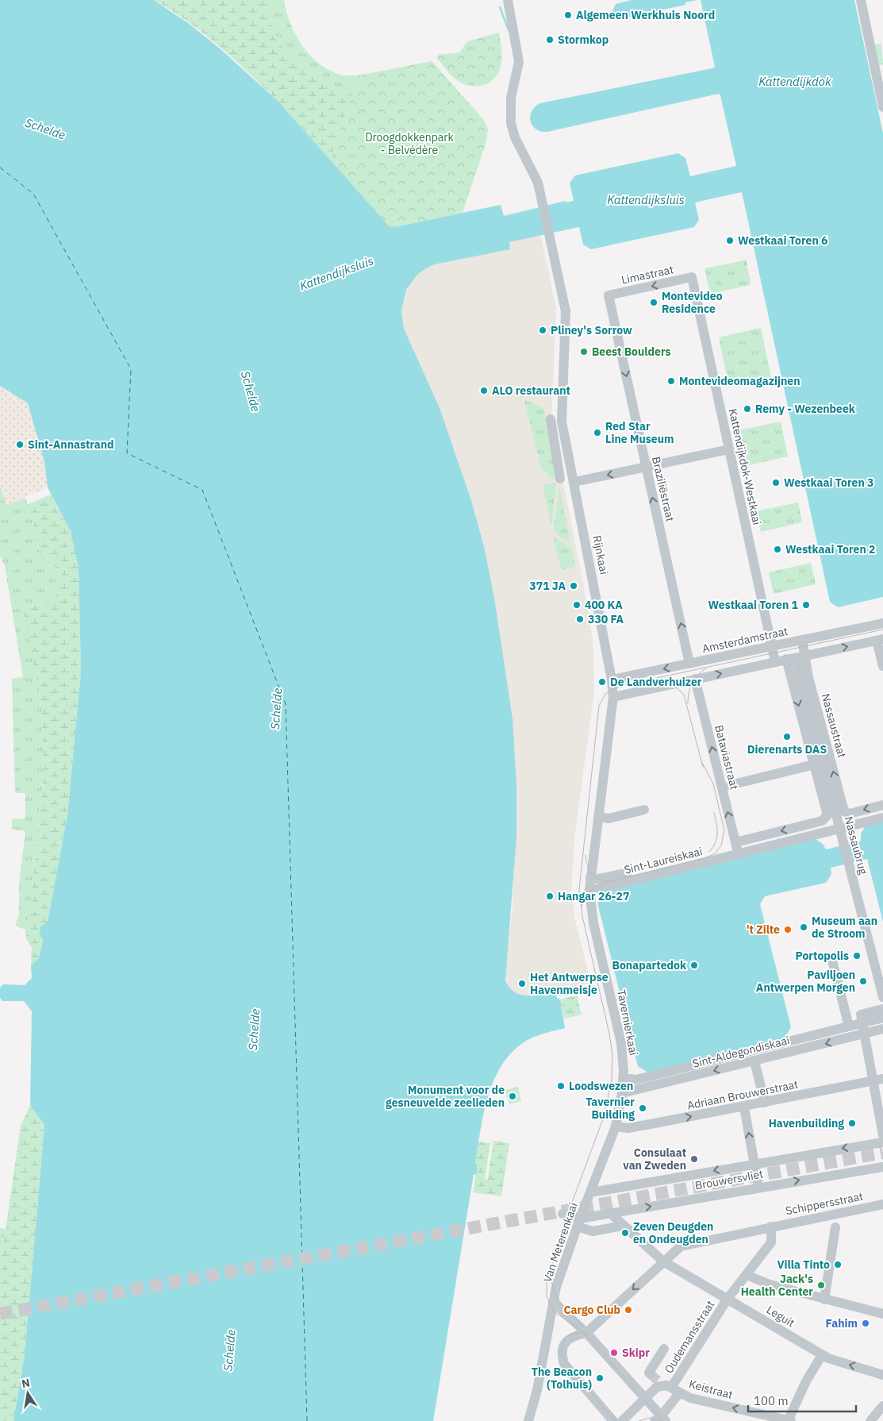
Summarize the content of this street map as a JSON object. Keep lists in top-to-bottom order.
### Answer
{
  "streets": {
    "street": [
      "Limastraat",
      "Kattendijkdok-Westkaai",
      "Braziliëstraat",
      "Rijnkaai",
      "Amsterdamstraat",
      "Nassaustraat",
      "Bataviastraat",
      "Nassaubrug",
      "Sint-Laureiskaai",
      "Tavernierkaai",
      "Sint-Aldegondiskaai",
      "Adriaan Brouwerstraat",
      "Brouwersvliet",
      "Schippersstraat",
      "Van Meterenkaai",
      "Leguit",
      "Oudemansstraat",
      "Keistraat"
    ]
  },
  "crossings": [
    ["Limastraat", "Kattendijkdok-Westkaai"],
    ["Limastraat", "Braziliëstraat"],
    ["Kattendijkdok-Westkaai", "Amsterdamstraat"],
    ["Braziliëstraat", "Amsterdamstraat"],
    ["Rijnkaai", "Amsterdamstraat"],
    ["Rijnkaai", "Sint-Laureiskaai"],
    ["Rijnkaai", "Tavernierkaai"],
    ["Amsterdamstraat", "Nassaustraat"],
    ["Nassaustraat", "Nassaubrug"],
    ["Nassaubrug", "Sint-Laureiskaai"],
    ["Sint-Laureiskaai", "Tavernierkaai"],
    ["Tavernierkaai", "Sint-Aldegondiskaai"],
    ["Tavernierkaai", "Adriaan Brouwerstraat"],
    ["Tavernierkaai", "Brouwersvliet"],
    ["Tavernierkaai", "Van Meterenkaai"],
    ["Brouwersvliet", "Van Meterenkaai"],
    ["Brouwersvliet", "Leguit"],
    ["Schippersstraat", "Leguit"],
    ["Schippersstraat", "Oudemansstraat"],
    ["Leguit", "Oudemansstraat"],
    ["Oudemansstraat", "Keistraat"]
  ],
  "one_way": [
    "Limastraat",
    "Bataviastraat",
    "Adriaan Brouwerstraat",
    "Keistraat"
  ],
  "water": ["Kattendijkdok", "Schelde", "Kattendijksluis"],
  "parks": ["Droogdokkenpark - Belvédère"],
  "places": [
    "Algemeen Werkhuis Noord",
    "Stormkop",
    "Westkaai Toren 6",
    "Montevideo Residence",
    "Pliney's Sorrow",
    "Beest Boulders",
    "Montevideomagazijnen",
    "ALO restaurant",
    "Remy - Wezenbeek",
    "Red Star Line Museum",
    "Sint-Annastrand",
    "Westkaai Toren 3",
    "Westkaai Toren 2",
    "371 JA",
    "400 KA",
    "Westkaai Toren 1",
    "330 FA",
    "De Landverhuizer",
    "Dierenarts DAS",
    "Hangar 26-27",
    "Museum aan de Stroom",
    "'t Zilte",
    "Portopolis",
    "Bonapartedok",
    "Paviljoen Antwerpen Morgen",
    "Het Antwerpse Havenmeisje",
    "Loodswezen",
    "Monument voor de gesneuvelde zeelieden",
    "Tavernier Building",
    "Havenbuilding",
    "Consulaat van Zweden",
    "Zeven Deugden en Ondeugden",
    "Villa Tinto",
    "Jack's Health Center",
    "Cargo Club",
    "Fahim",
    "Skipr",
    "The Beacon (Tolhuis)"
  ],
  "scale_bar": "100 m",
  "north": "top"
}
